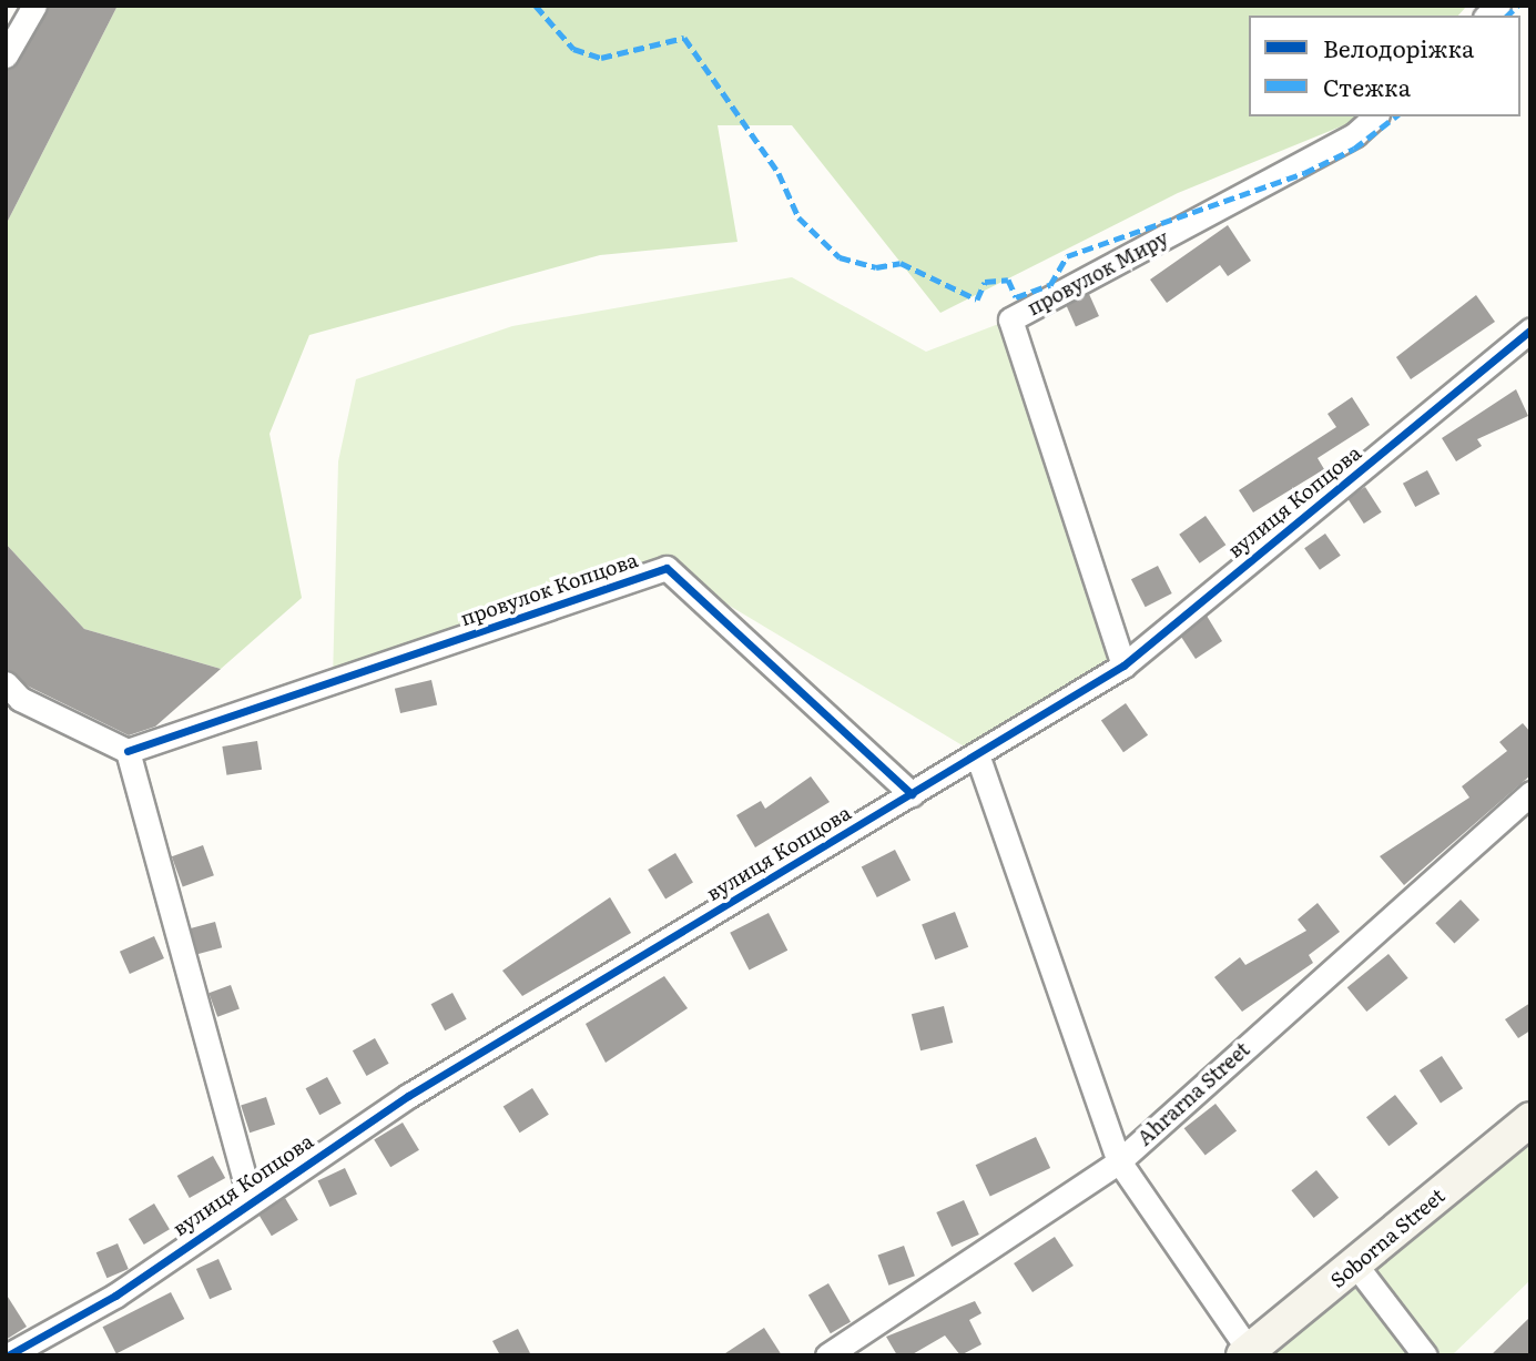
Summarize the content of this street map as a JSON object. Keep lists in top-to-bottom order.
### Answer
{
  "streets": {
    "main road": ["Soborna Street"],
    "street": [
      "провулок Миру",
      "вулиця Копцова",
      "провулок Копцова",
      "Ahrarna Street"
    ]
  },
  "crossings": [
    ["провулок Миру", "вулиця Копцова"],
    ["вулиця Копцова", "провулок Копцова"]
  ],
  "legend": ["Велодоріжка", "Стежка"]
}
